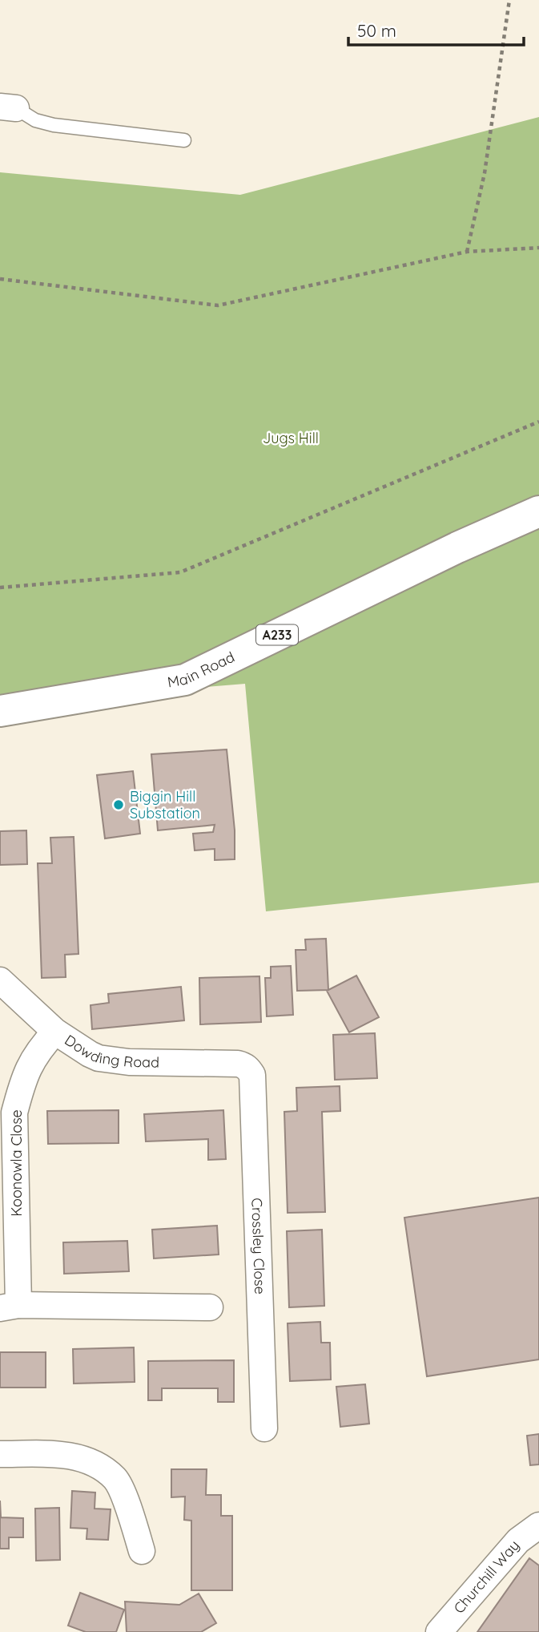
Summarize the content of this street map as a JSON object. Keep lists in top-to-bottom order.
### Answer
{
  "streets": {
    "main road": ["A233", "Main Road"],
    "street": [
      "Dowding Road",
      "Koonowla Close",
      "Crossley Close",
      "Churchill Way"
    ]
  },
  "crossings": [
    ["Dowding Road", "Koonowla Close"],
    ["Dowding Road", "Crossley Close"]
  ],
  "parks": ["Jugs Hill"],
  "places": ["Biggin Hill Substation"],
  "scale_bar": "50 m"
}
